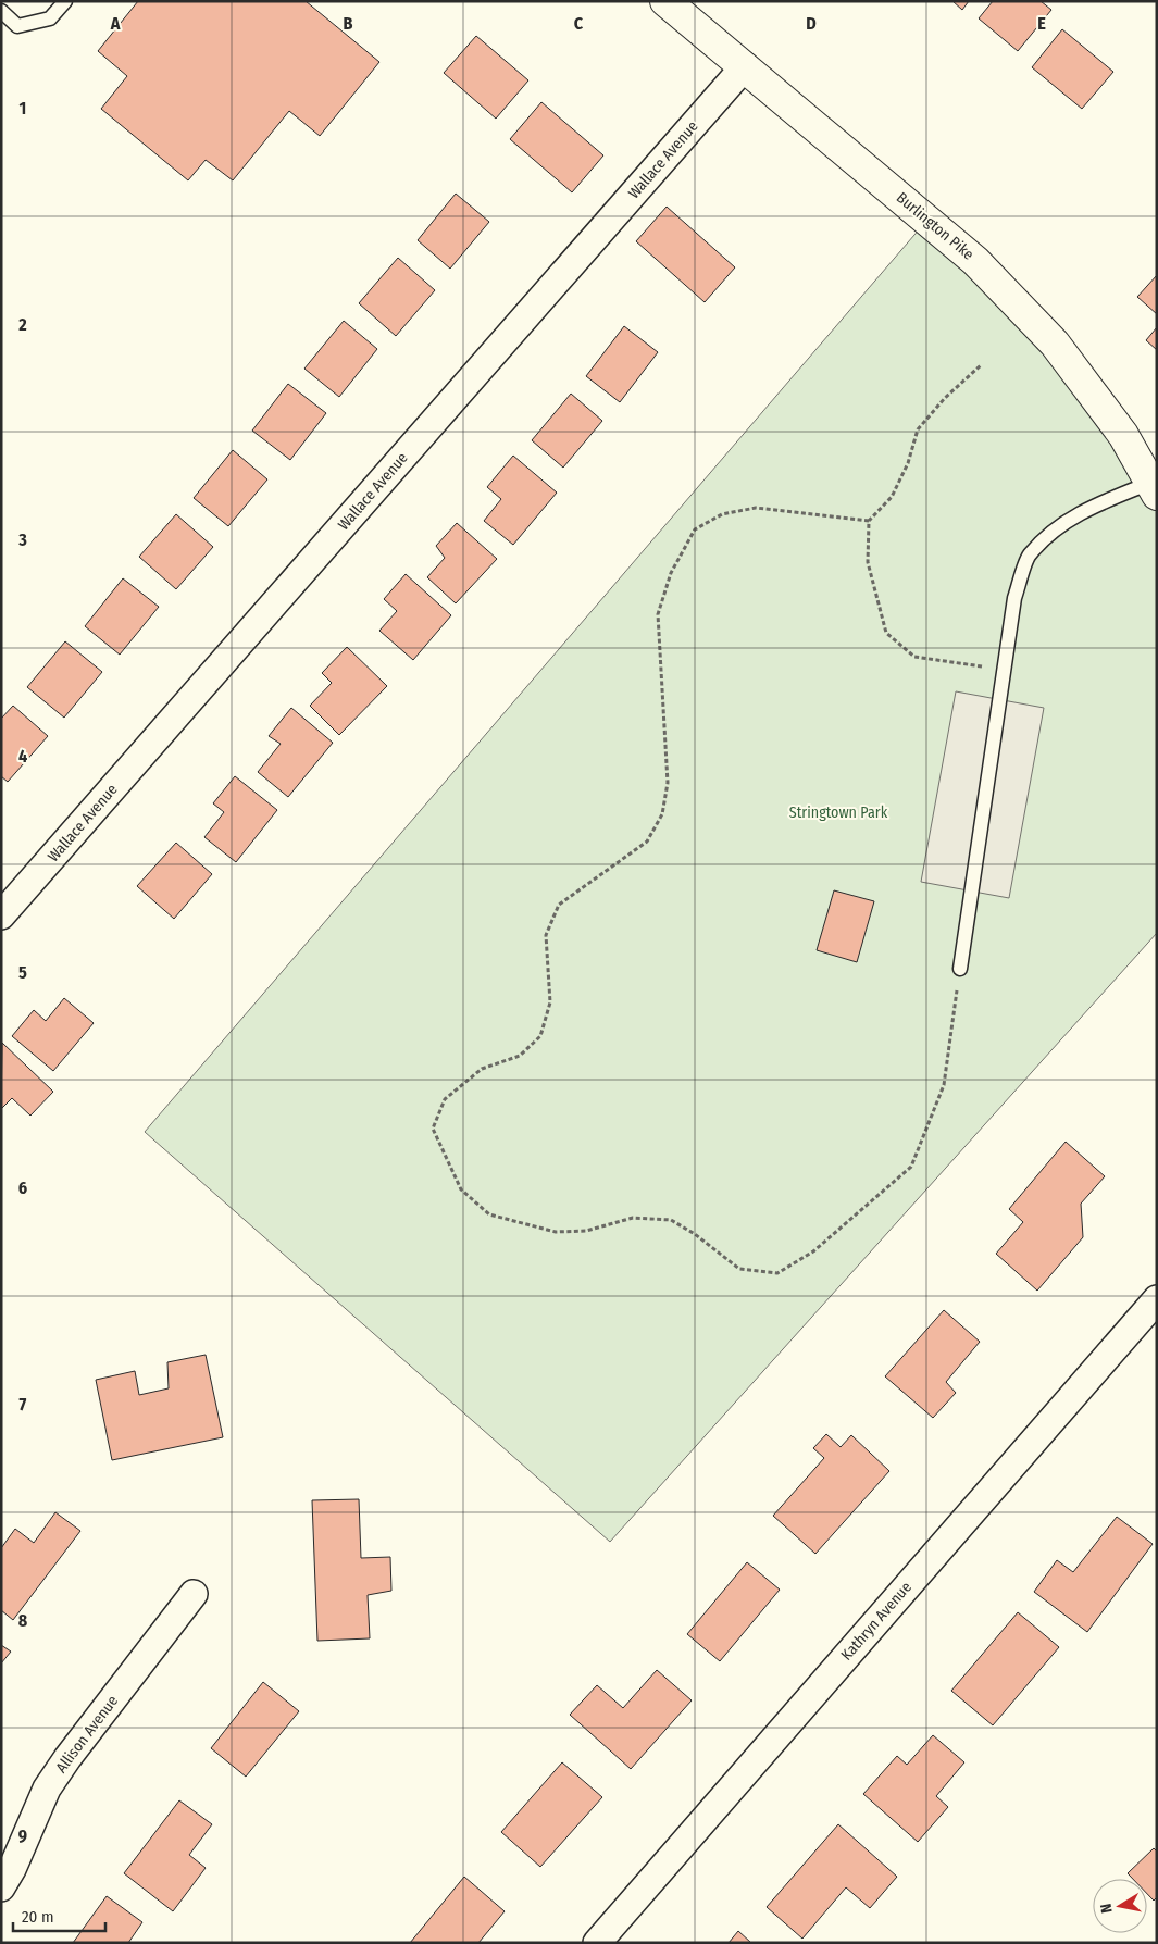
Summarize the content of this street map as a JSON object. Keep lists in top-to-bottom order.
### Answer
{
  "streets": {
    "main road": ["Burlington Pike"],
    "street": ["Wallace Avenue", "Kathryn Avenue", "Allison Avenue"]
  },
  "crossings": [
    ["Wallace Avenue", "Burlington Pike"]
  ],
  "parks": ["Stringtown Park"],
  "scale_bar": "20 m",
  "north": "left",
  "grid": {
    "columns": [
      "A",
      "B",
      "C",
      "D",
      "E"
    ],
    "rows": [
      "1",
      "2",
      "3",
      "4",
      "5",
      "6",
      "7",
      "8",
      "9"
    ]
  }
}
